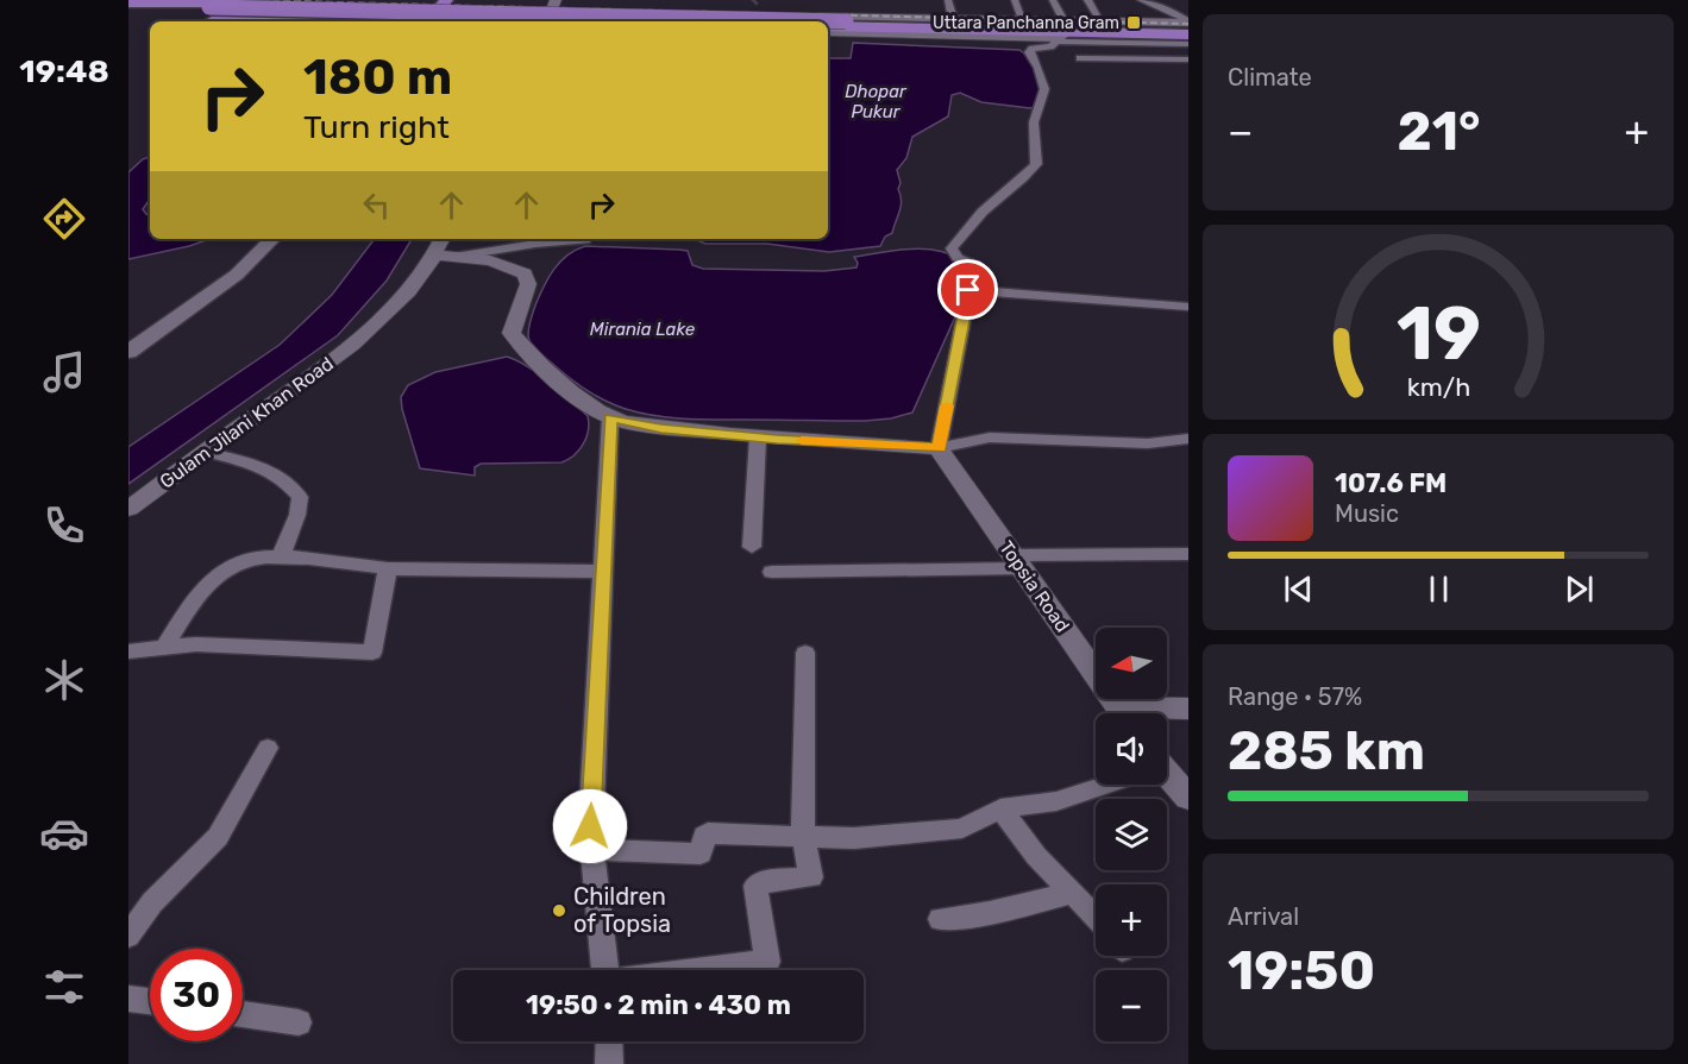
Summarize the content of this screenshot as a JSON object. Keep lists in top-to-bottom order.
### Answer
{
  "streets": {
    "street": ["Gulam Jilani Khan Road", "Topsia Road"]
  },
  "water": ["Dhopar Pukur", "Mirania Lake"],
  "places": {
    "transit": ["Uttara Panchanna Gram"],
    "other": ["Children of Topsia"]
  },
  "north": "left",
  "page": {
    "tabs": "19:48",
    "tile": [
      "Climate",
      ["Range · 57%", "285 km"],
      ["Arrival", "19:50"]
    ],
    "turn": ["180 m", "Turn right"],
    "heat": ["−", "21°", "+"],
    "song": ["107.6 FM", "Music"],
    "map_buttons": ["+", "−"],
    "limit": "30",
    "trip": "19:50 · 2 min · 430 m",
    "gauge": ["19", "km/h"]
  }
}
